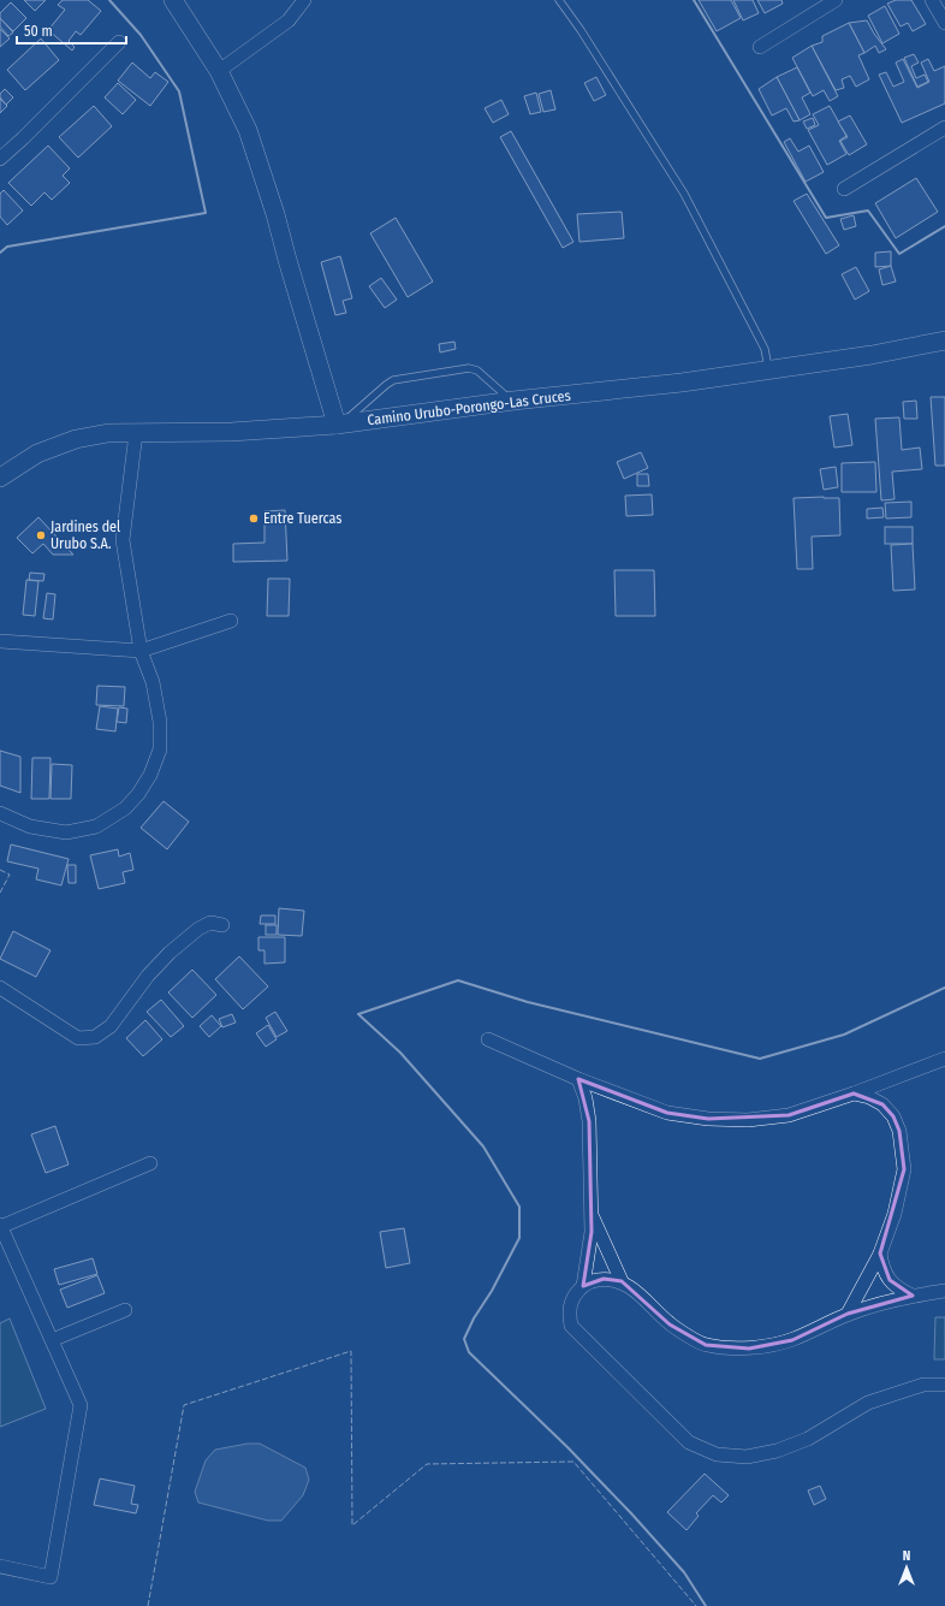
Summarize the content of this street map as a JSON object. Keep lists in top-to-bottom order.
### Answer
{
  "streets": {
    "main road": ["Camino Urubo-Porongo-Las Cruces"]
  },
  "places": ["Entre Tuercas", "Jardines del Urubo S.A."],
  "scale_bar": "50 m",
  "north": "top"
}
